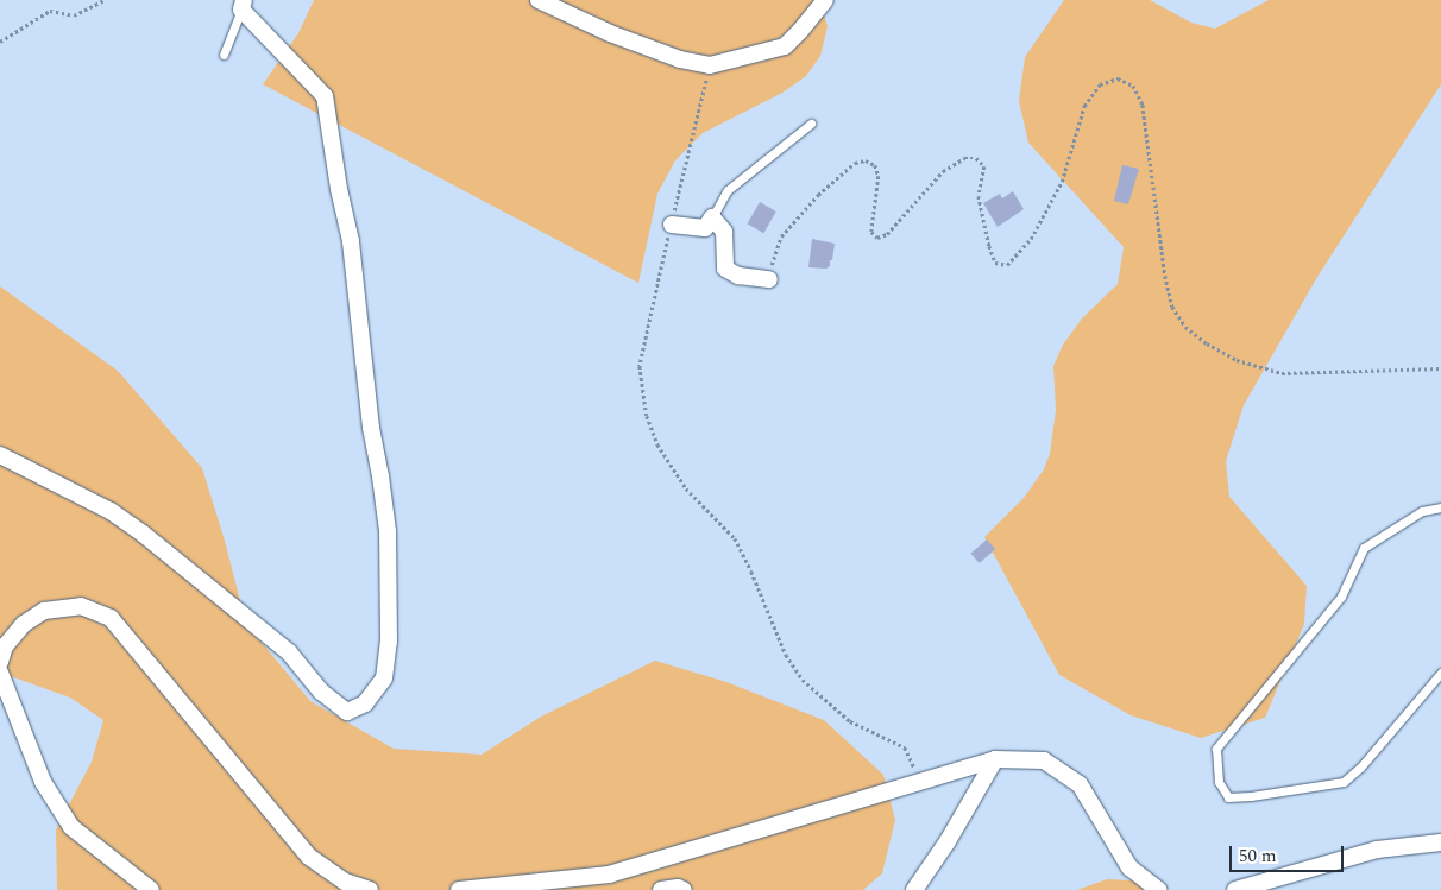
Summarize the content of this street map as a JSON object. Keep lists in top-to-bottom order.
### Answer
{
  "scale_bar": "50 m"
}
